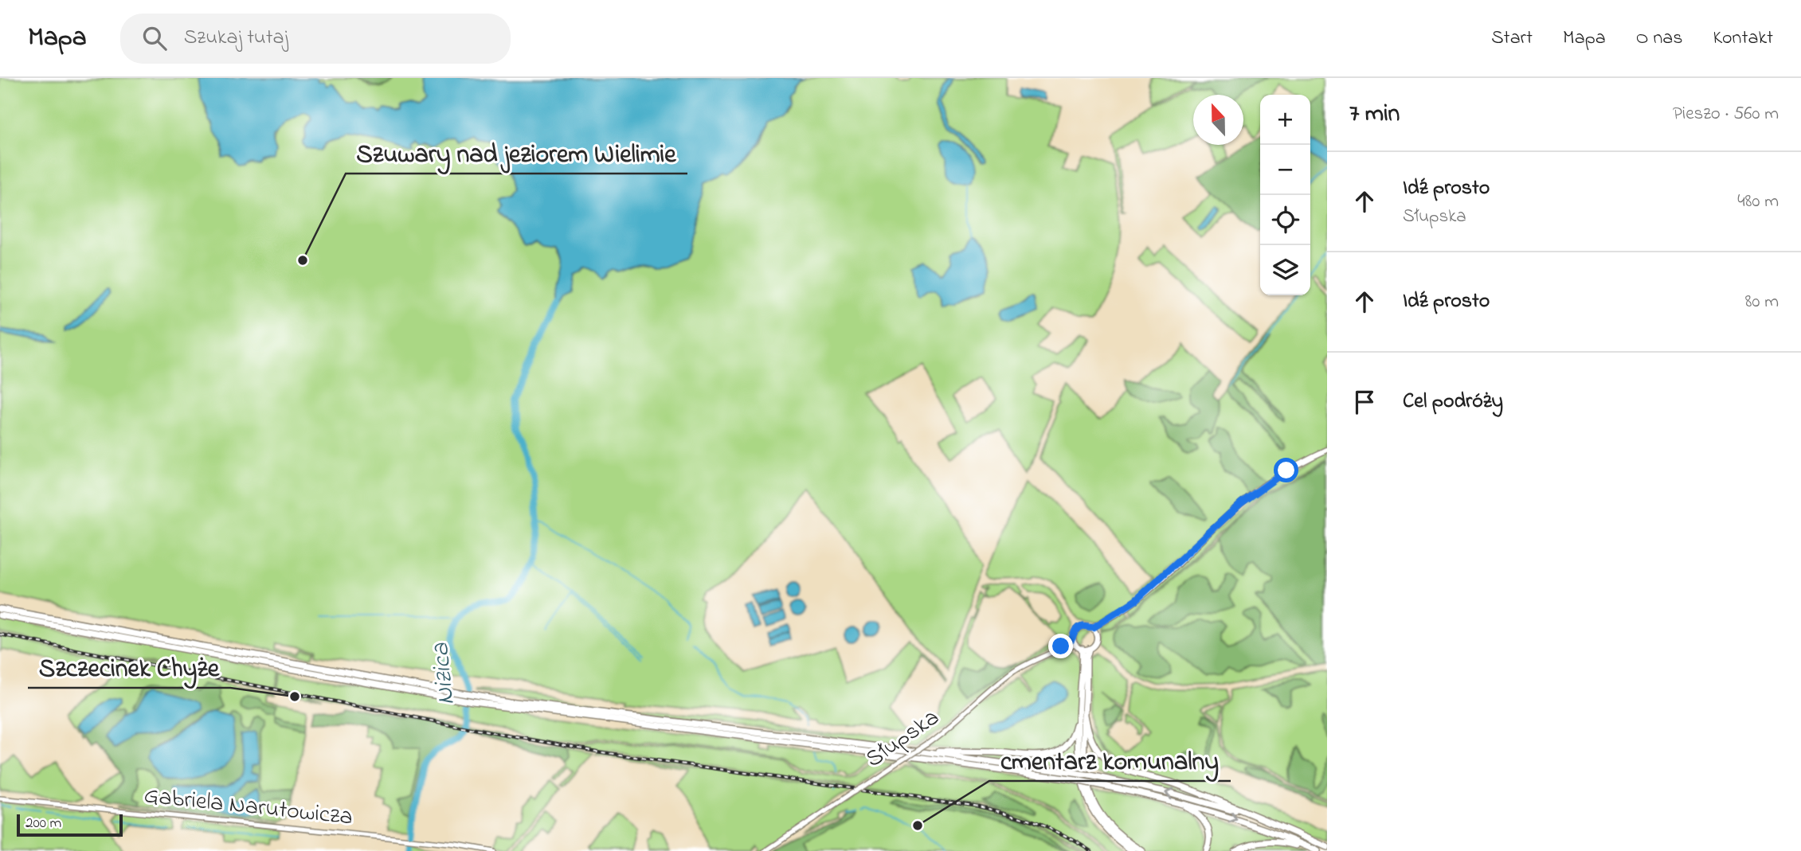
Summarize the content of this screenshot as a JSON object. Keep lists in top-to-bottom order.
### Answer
{
  "streets": {
    "main road": ["Słupska", "Gabriela Narutowicza"]
  },
  "water": ["Nizica"],
  "places": ["Szuwary nad jeziorem Wielimie", "Szczecinek Chyże", "cmentarz komunalny"],
  "scale_bar": "200 m",
  "north": "top",
  "page": {
    "header": "Mapa",
    "search": "Szukaj tutaj",
    "nav": [
      "Start",
      "Mapa",
      "O nas",
      "Kontakt"
    ],
    "heading": ["7 min", "Pieszo · 560 m"],
    "map_buttons": ["+", "−"],
    "list": [
      ["Idź prosto", "Słupska", "480 m"],
      ["Idź prosto", "80 m"],
      "Cel podróży"
    ],
    "scale": "200 m"
  }
}
